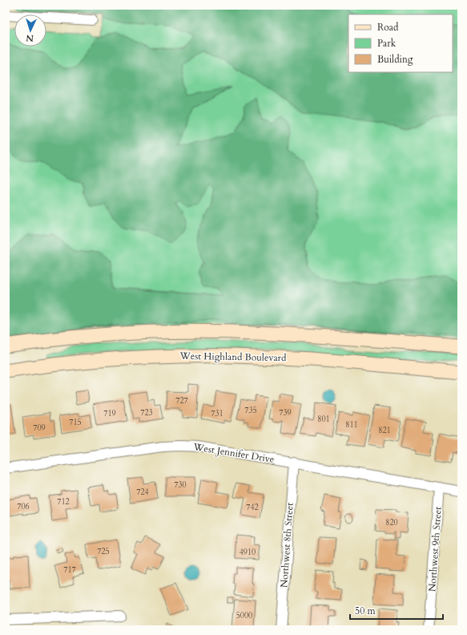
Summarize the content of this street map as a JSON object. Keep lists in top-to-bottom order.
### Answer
{
  "streets": {
    "main road": ["West Highland Boulevard"],
    "street": ["West Jennifer Drive", "Northwest 8th Street", "Northwest 9th Street"]
  },
  "crossings": [
    ["West Jennifer Drive", "Northwest 8th Street"],
    ["West Jennifer Drive", "Northwest 9th Street"]
  ],
  "house_numbers": [
    "727",
    "735",
    "723",
    "739",
    "719",
    "731",
    "801",
    "715",
    "811",
    "709",
    "821",
    "730",
    "724",
    "712",
    "706",
    "742",
    "820",
    "725",
    "4910",
    "717",
    "5000"
  ],
  "legend": ["Road", "Park", "Building"],
  "scale_bar": "50 m",
  "north": "bottom"
}
